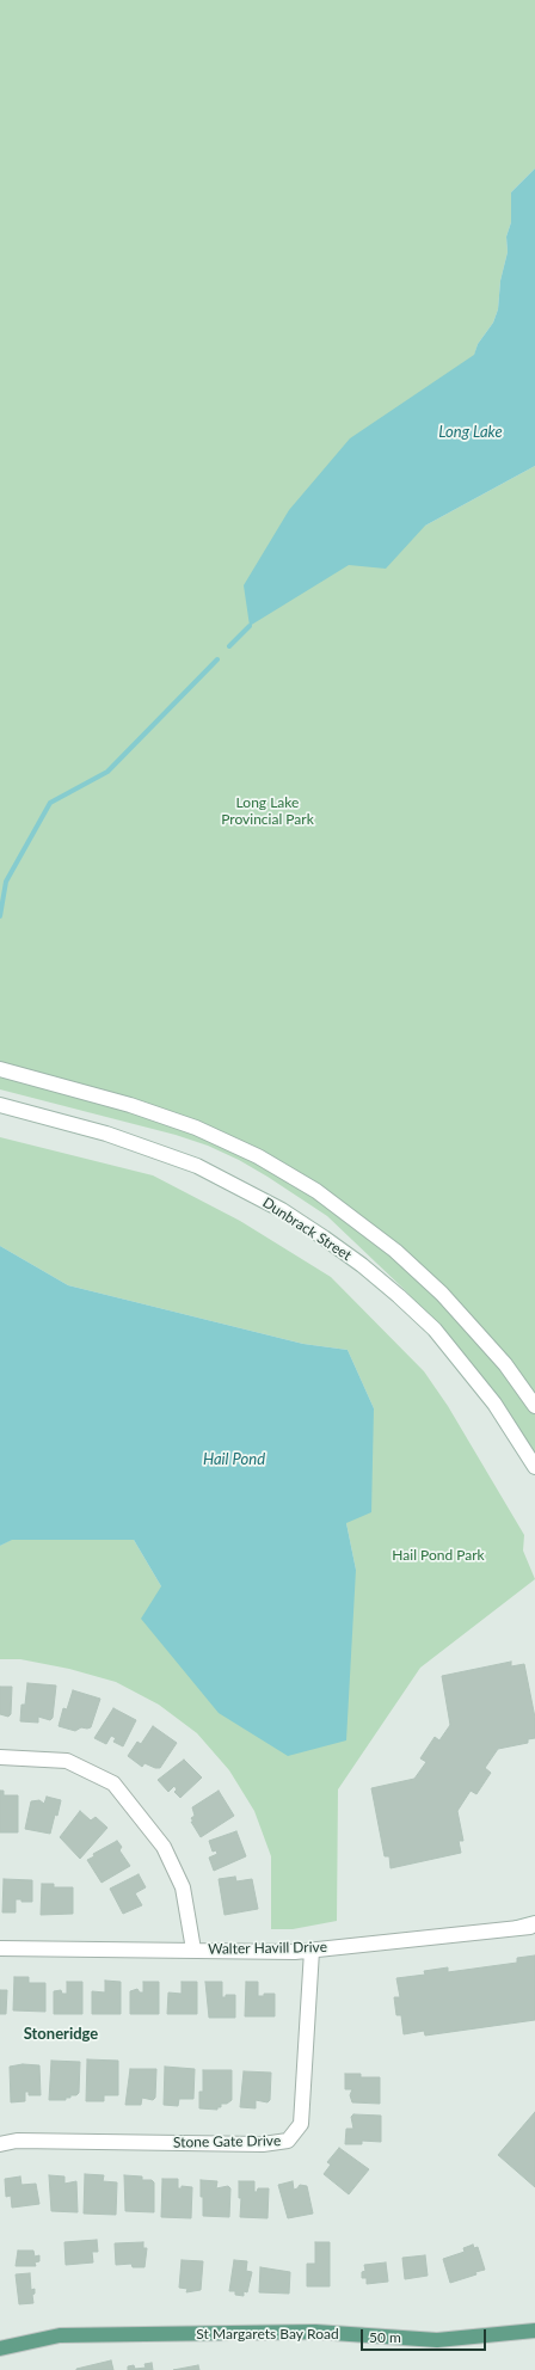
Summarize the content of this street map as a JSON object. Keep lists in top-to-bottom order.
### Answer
{
  "streets": {
    "main road": [
      "Dunbrack Street",
      "Walter Havill Drive",
      "Stone Gate Drive",
      "St Margarets Bay Road"
    ]
  },
  "crossings": [
    ["Walter Havill Drive", "Stone Gate Drive"]
  ],
  "districts": ["Stoneridge"],
  "water": ["Long Lake", "Hail Pond"],
  "parks": ["Long Lake Provincial Park", "Hail Pond Park"],
  "scale_bar": "50 m"
}
